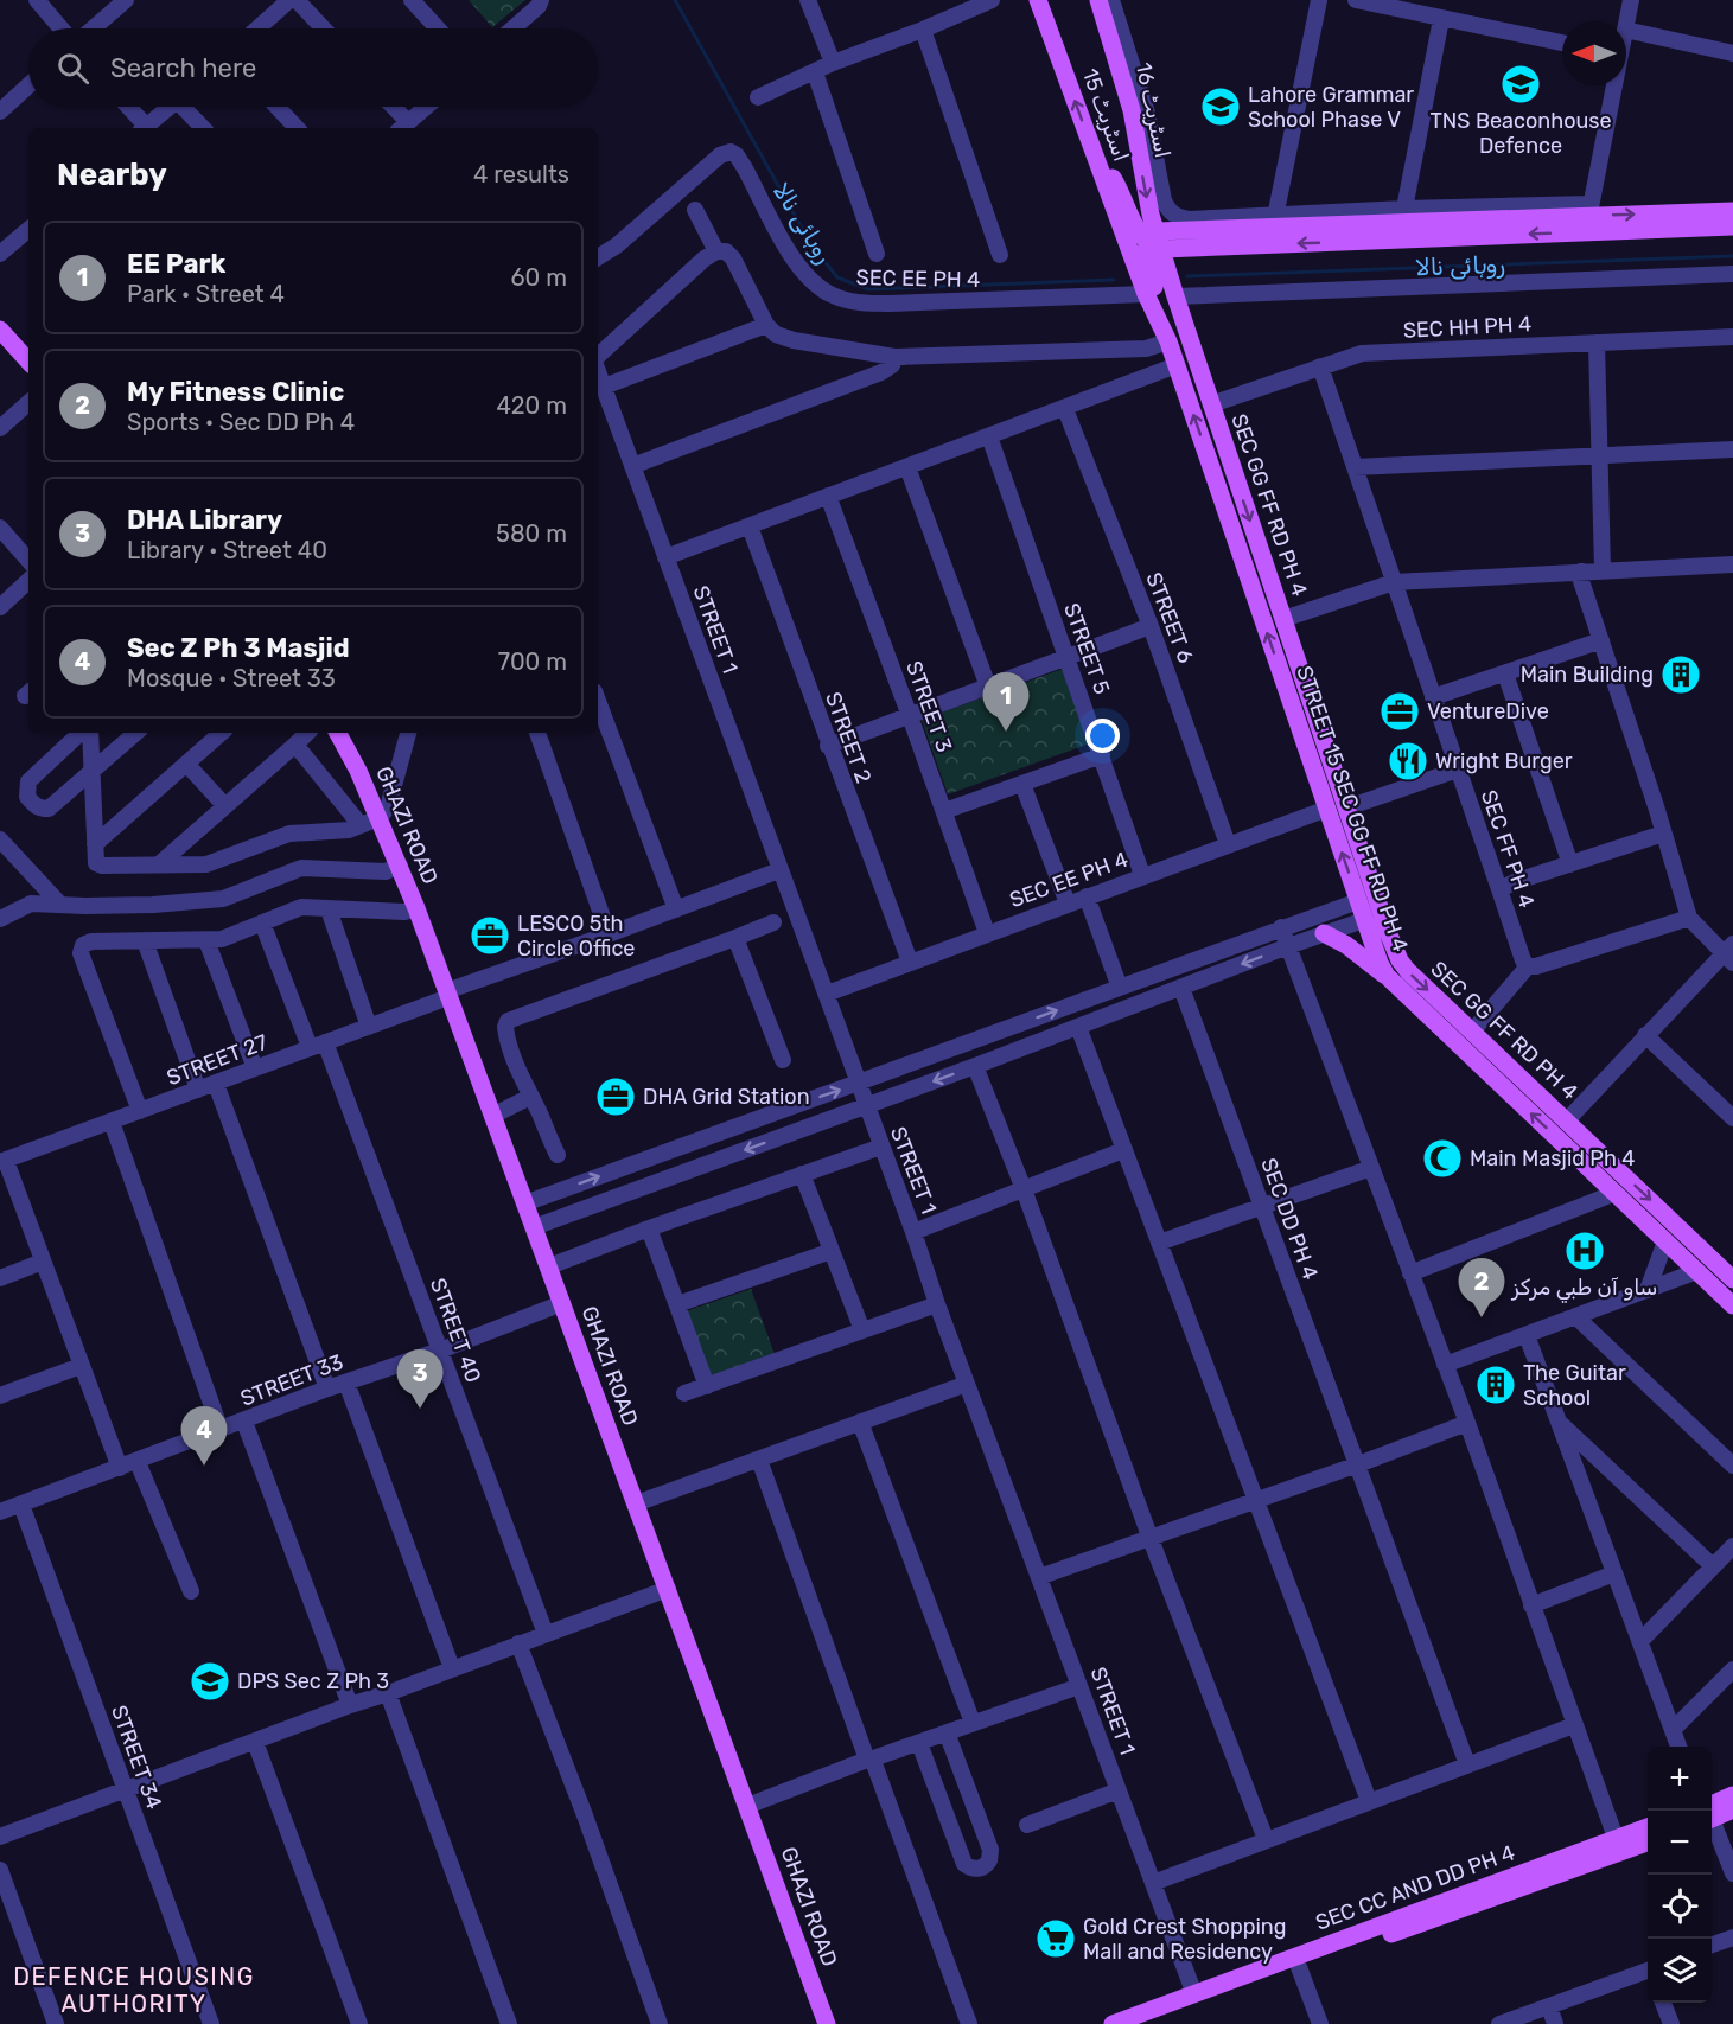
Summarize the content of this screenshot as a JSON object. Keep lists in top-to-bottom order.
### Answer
{
  "streets": {
    "main road": [
      "اسٹریٹ 16",
      "اسٹریٹ 15",
      "SEC GG FF RD PH 4",
      "STREET 15 SEC GG FF RD PH 4",
      "GHAZI ROAD",
      "SEC CC AND DD PH 4"
    ],
    "street": [
      "SEC EE PH 4",
      "SEC HH PH 4",
      "STREET 6",
      "STREET 1",
      "STREET 5",
      "STREET 3",
      "STREET 2",
      "SEC FF PH 4",
      "STREET 27",
      "SEC DD PH 4",
      "STREET 40",
      "STREET 33",
      "STREET 34"
    ]
  },
  "crossings": [
    ["اسٹریٹ 16", "SEC GG FF RD PH 4"],
    ["اسٹریٹ 15", "STREET 15 SEC GG FF RD PH 4"],
    ["SEC EE PH 4", "STREET 6"],
    ["SEC EE PH 4", "STREET 1"],
    ["SEC EE PH 4", "STREET 5"],
    ["SEC EE PH 4", "STREET 3"],
    ["SEC EE PH 4", "STREET 2"],
    ["SEC EE PH 4", "STREET 15 SEC GG FF RD PH 4"],
    ["SEC HH PH 4", "SEC GG FF RD PH 4"],
    ["SEC HH PH 4", "SEC FF PH 4"],
    ["SEC GG FF RD PH 4", "STREET 15 SEC GG FF RD PH 4"],
    ["STREET 1", "STREET 27"],
    ["STREET 1", "SEC CC AND DD PH 4"],
    ["GHAZI ROAD", "STREET 27"],
    ["GHAZI ROAD", "STREET 33"],
    ["STREET 27", "STREET 40"],
    ["STREET 40", "STREET 33"],
    ["STREET 33", "STREET 34"]
  ],
  "one_way": ["اسٹریٹ 15", "SEC GG FF RD PH 4", "STREET 15 SEC GG FF RD PH 4"],
  "districts": ["DEFENCE HOUSING AUTHORITY"],
  "water": ["روہائی نالا"],
  "places": {
    "school or university": ["TNS Beaconhouse Defence", "Lahore Grammar School Phase V", "DPS Sec Z Ph 3"],
    "building": ["Main Building", "The Guitar School"],
    "office": ["VentureDive", "LESCO 5th Circle Office", "DHA Grid Station"],
    "restaurant": ["Wright Burger"],
    "mosque": ["Main Masjid Ph 4"],
    "hospital": ["ساو آن طبي مرکز"],
    "supermarket": ["Gold Crest Shopping Mall and Residency"]
  },
  "north": "left",
  "page": {
    "search": "Search here",
    "heading": ["Nearby", "4 results"],
    "list": [
      {
        "mark": "1",
        "name": "EE Park",
        "note": "Park · Street 4",
        "value": "60 m"
      },
      {
        "mark": "2",
        "name": "My Fitness Clinic",
        "note": "Sports · Sec DD Ph 4",
        "value": "420 m"
      },
      {
        "mark": "3",
        "name": "DHA Library",
        "note": "Library · Street 40",
        "value": "580 m"
      },
      {
        "mark": "4",
        "name": "Sec Z Ph 3 Masjid",
        "note": "Mosque · Street 33",
        "value": "700 m"
      }
    ],
    "pins": [
      "1",
      "2",
      "3",
      "4"
    ],
    "map_buttons": ["+", "−"]
  }
}
